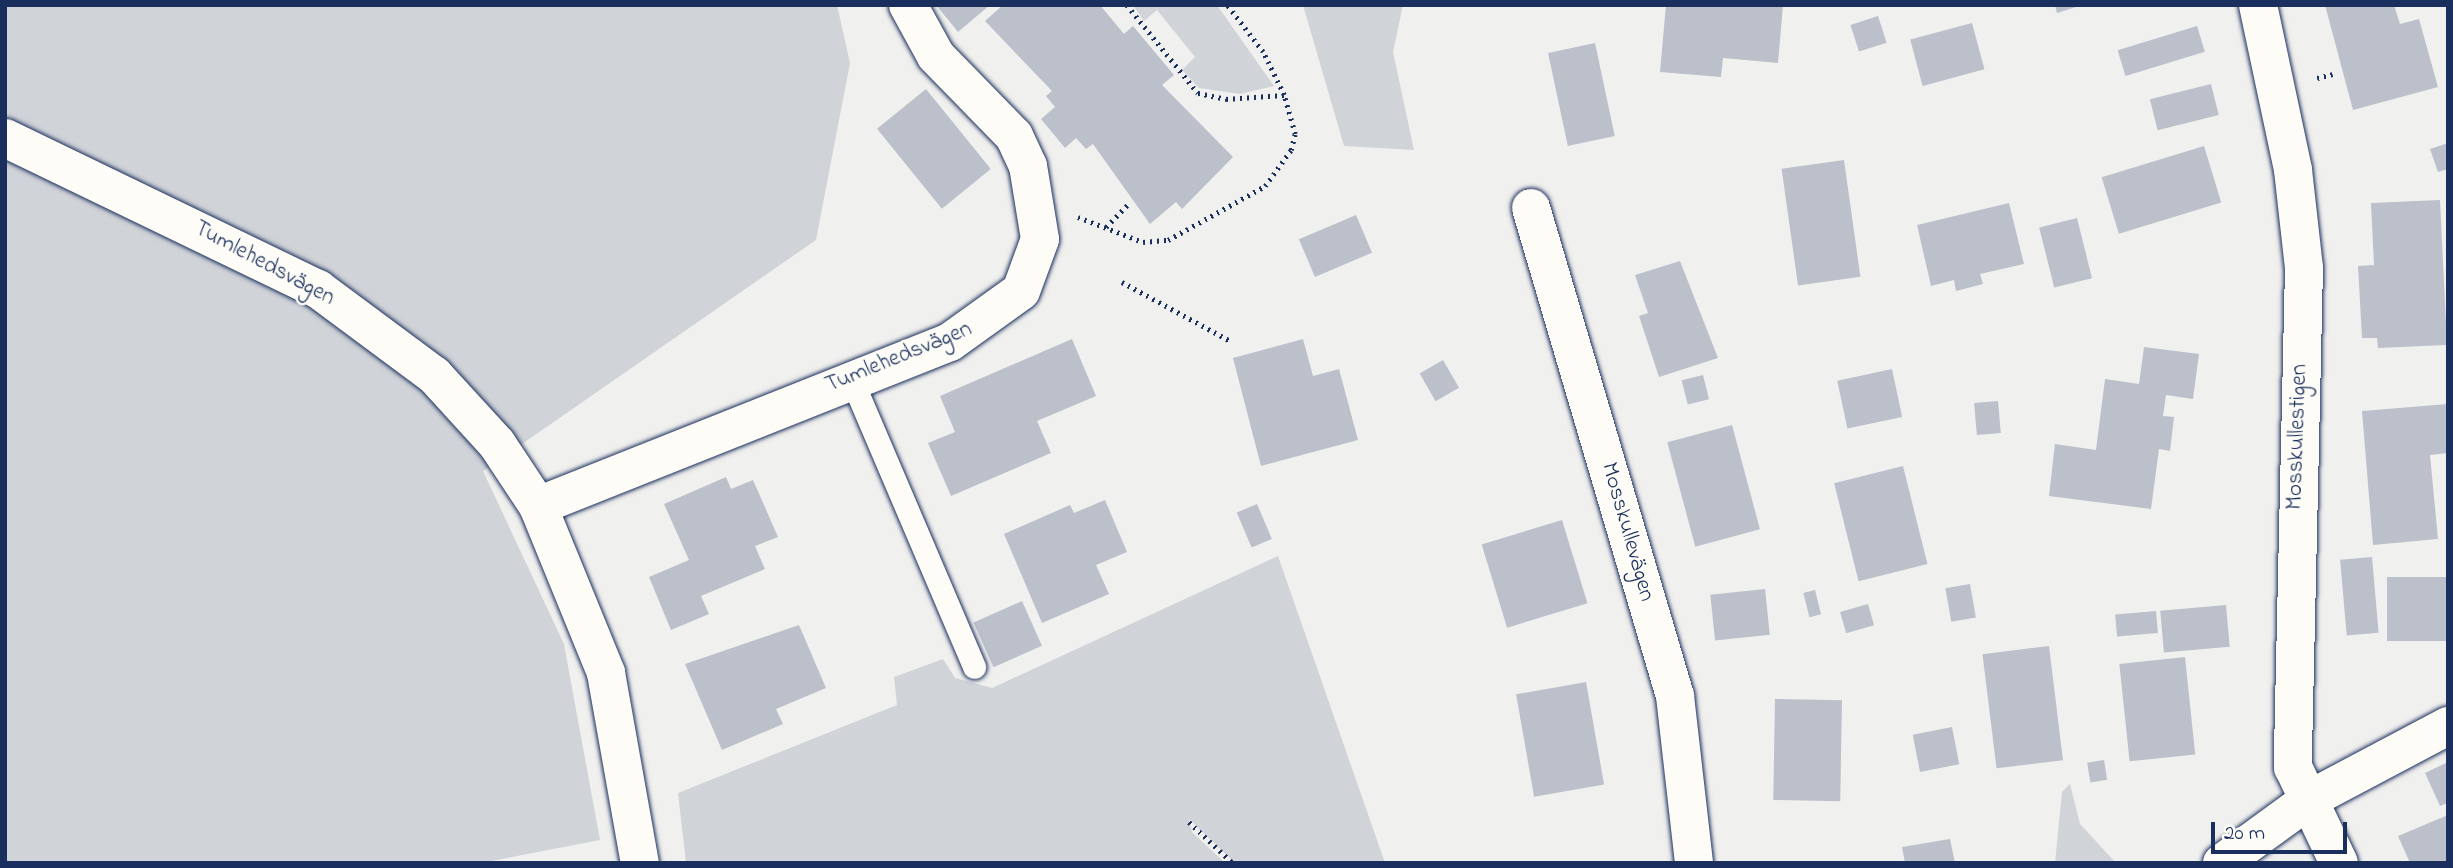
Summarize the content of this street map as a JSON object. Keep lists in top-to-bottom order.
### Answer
{
  "streets": {
    "street": ["Tumlehedsvägen", "Mosskullestigen", "Mosskullevägen"]
  },
  "scale_bar": "20 m"
}
